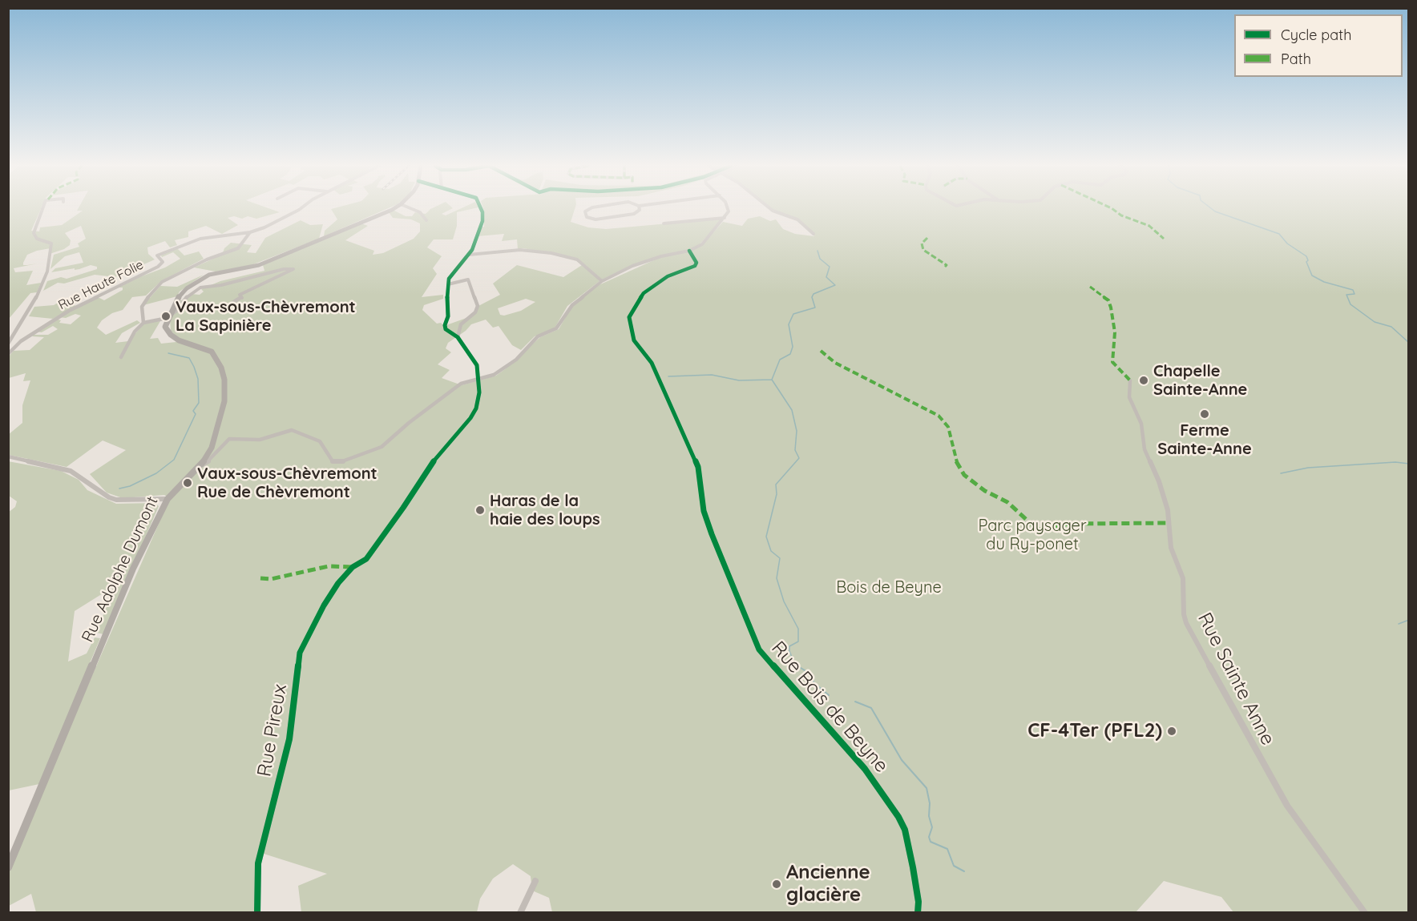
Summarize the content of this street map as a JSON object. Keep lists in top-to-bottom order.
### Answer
{
  "streets": {
    "main road": ["Rue Adolphe Dumont"],
    "street": [
      "Rue Haute Folie",
      "Rue Sainte Anne",
      "Rue Bois de Beyne",
      "Rue Pireux"
    ]
  },
  "parks": ["Parc paysager du Ry-ponet", "Bois de Beyne"],
  "places": [
    "Vaux-sous-Chèvremont La Sapinière",
    "Chapelle Sainte-Anne",
    "Ferme Sainte-Anne",
    "Vaux-sous-Chèvremont Rue de Chèvremont",
    "Haras de la haie des loups",
    "CF-4Ter (PFL2)",
    "Ancienne glacière"
  ],
  "legend": ["Cycle path", "Path"]
}
